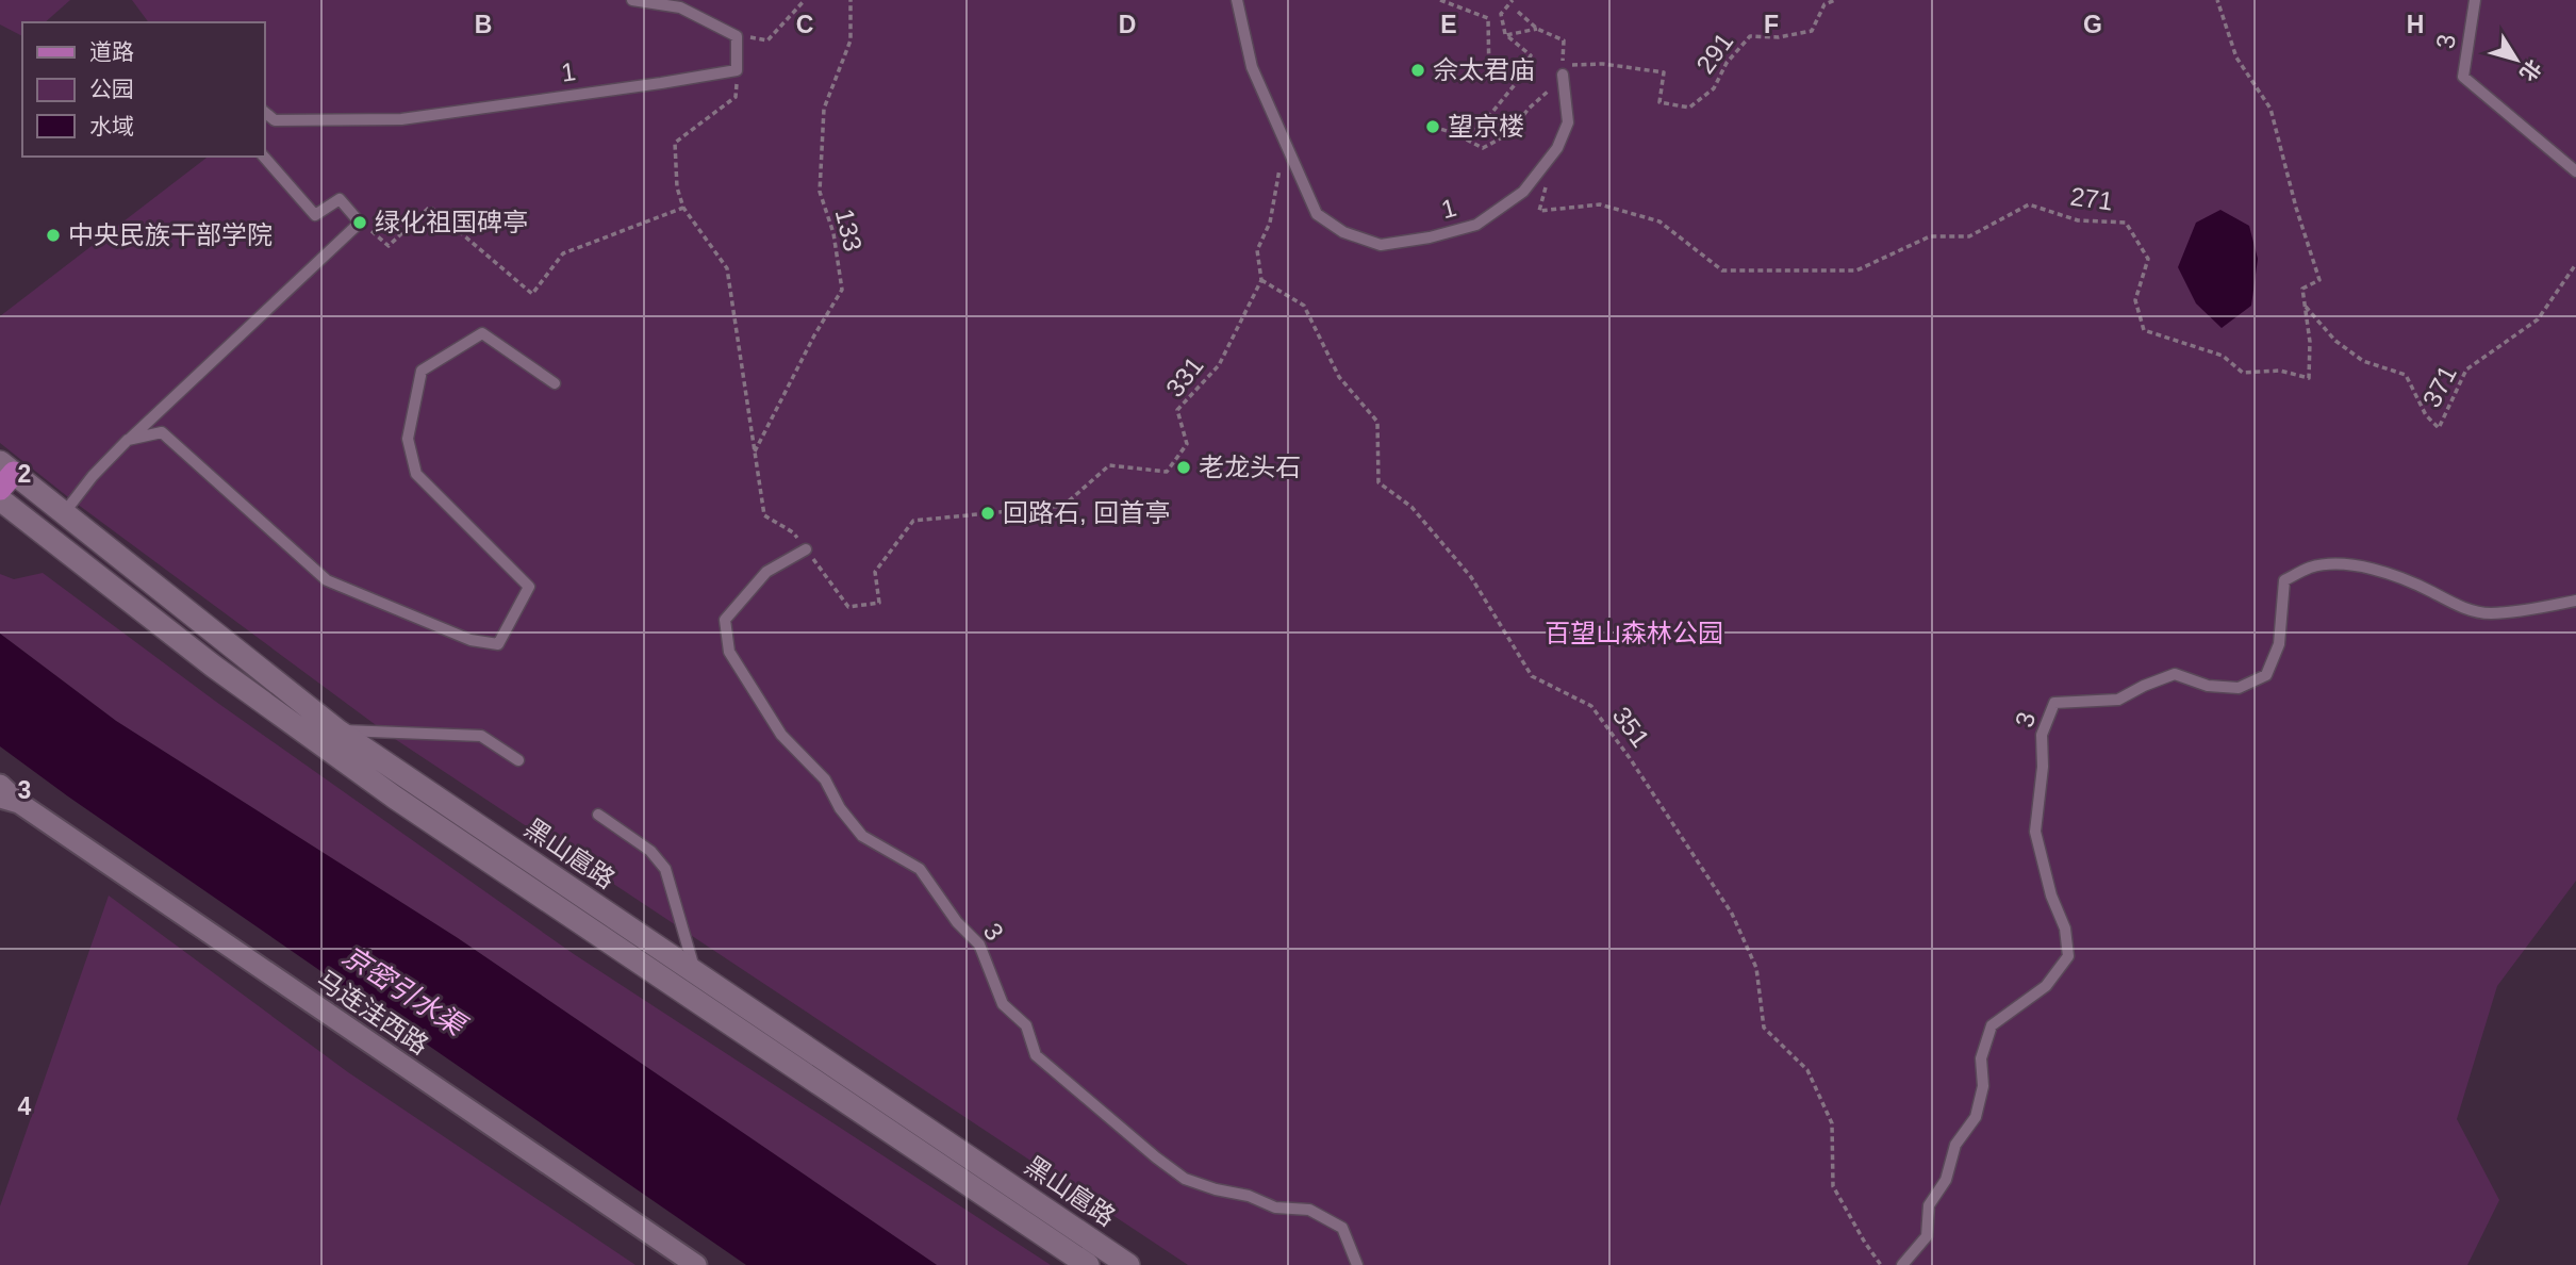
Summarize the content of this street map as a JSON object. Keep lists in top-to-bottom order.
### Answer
{
  "streets": {
    "main road": ["黑山扈路"],
    "street": ["马连洼西路"],
    "lane": ["3", "1"],
    "path": [
      "291",
      "271",
      "133",
      "331",
      "371",
      "351"
    ]
  },
  "crossings": [
    ["3", "331"],
    ["291", "1"],
    ["1", "331"],
    ["271", "371"],
    ["331", "351"]
  ],
  "water": ["京密引水渠"],
  "parks": ["百望山森林公园"],
  "places": [
    "佘太君庙",
    "望京楼",
    "绿化祖国碑亭",
    "中央民族干部学院",
    "老龙头石",
    "回路石, 回首亭"
  ],
  "legend": ["道路", "公园", "水域"],
  "north": "bottom right",
  "grid": {
    "columns": [
      "B",
      "C",
      "D",
      "E",
      "F",
      "G",
      "H"
    ],
    "rows": ["2", "3", "4"]
  }
}
